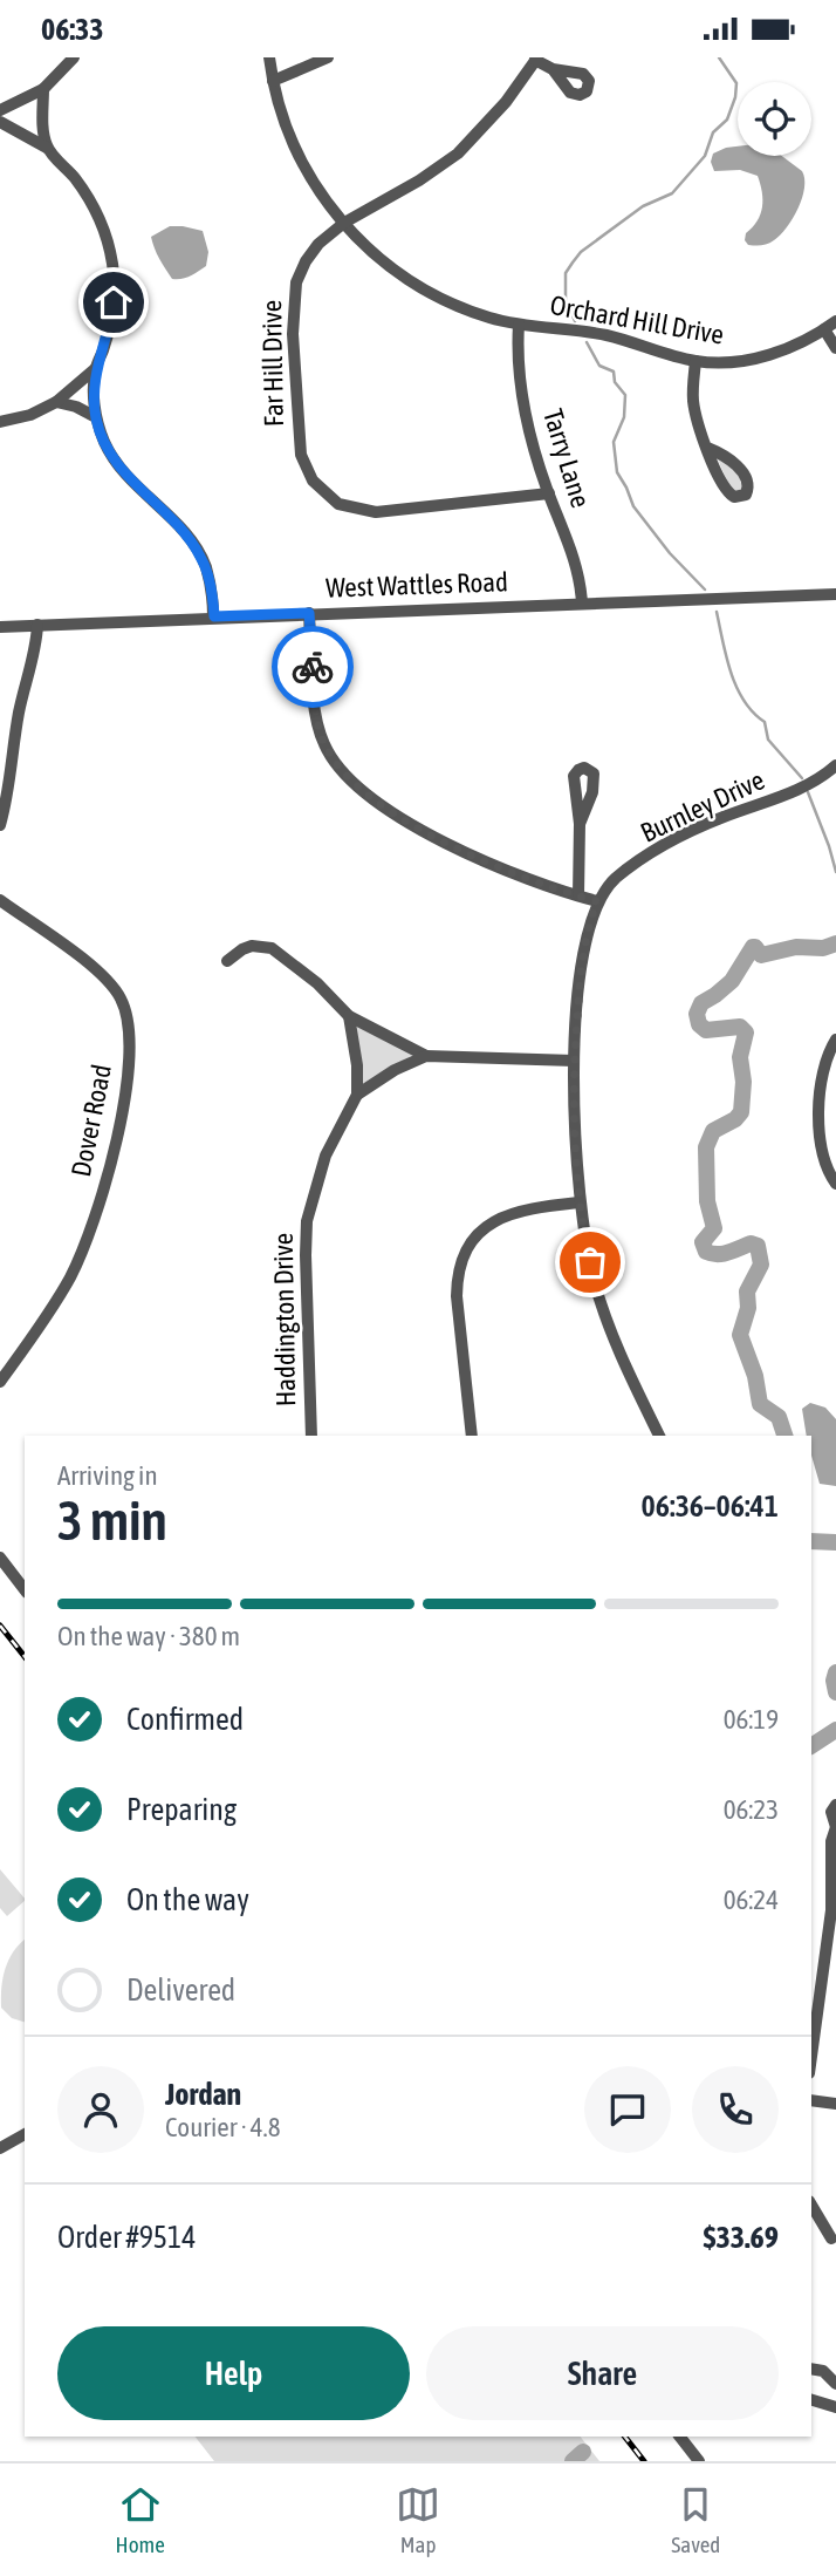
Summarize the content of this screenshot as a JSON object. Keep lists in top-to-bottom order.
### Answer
{
  "streets": {
    "street": [
      "Orchard Hill Drive",
      "Far Hill Drive",
      "Tarry Lane",
      "West Wattles Road",
      "Burnley Drive",
      "Dover Road",
      "Haddington Drive"
    ]
  },
  "crossings": [
    ["Orchard Hill Drive", "Far Hill Drive"],
    ["Orchard Hill Drive", "Tarry Lane"],
    ["Far Hill Drive", "Tarry Lane"],
    ["Tarry Lane", "West Wattles Road"]
  ],
  "page": {
    "status": "06:33",
    "heading": ["3 min", "Arriving in", "06:36–06:41"],
    "panel": [
      "Jordan",
      "Courier · 4.8",
      "Order #9514",
      "$33.69"
    ],
    "bar": "On the way · 380 m",
    "list": [
      ["Confirmed", "06:19"],
      ["Preparing", "06:23"],
      ["On the way", "06:24"],
      "Delivered"
    ],
    "buttons": ["Help", "Share"],
    "tabs": ["Home", "Map", "Saved"]
  }
}
